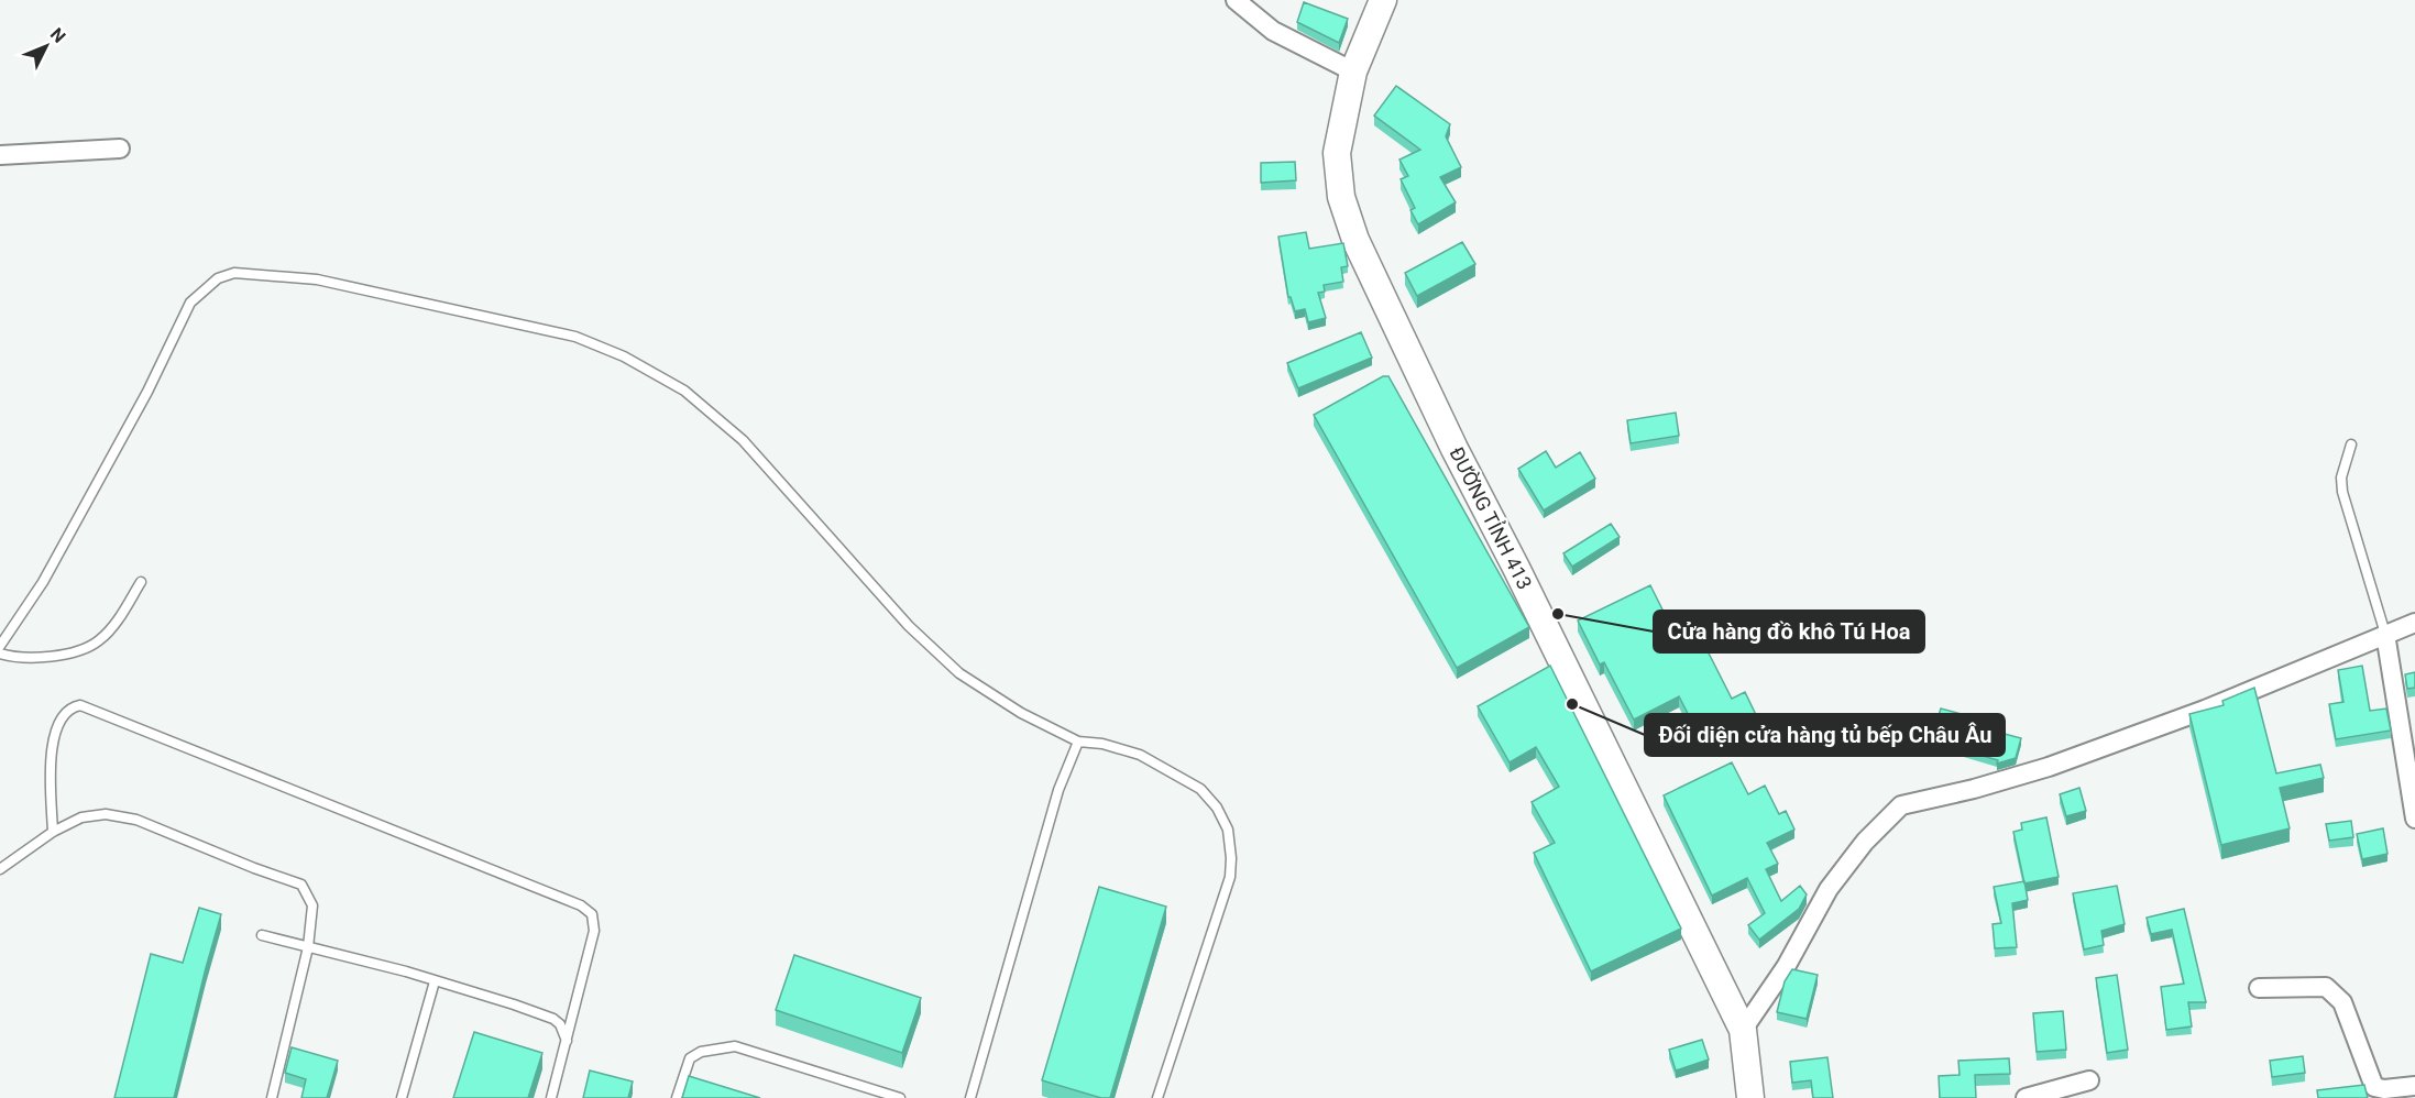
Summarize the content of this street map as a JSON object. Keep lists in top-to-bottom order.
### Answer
{
  "streets": {
    "main road": ["ĐƯỜNG TỈNH 413"]
  },
  "places": ["Cửa hàng đồ khô Tú Hoa", "Đối diện cửa hàng tủ bếp Châu Âu"],
  "north": "top right"
}
